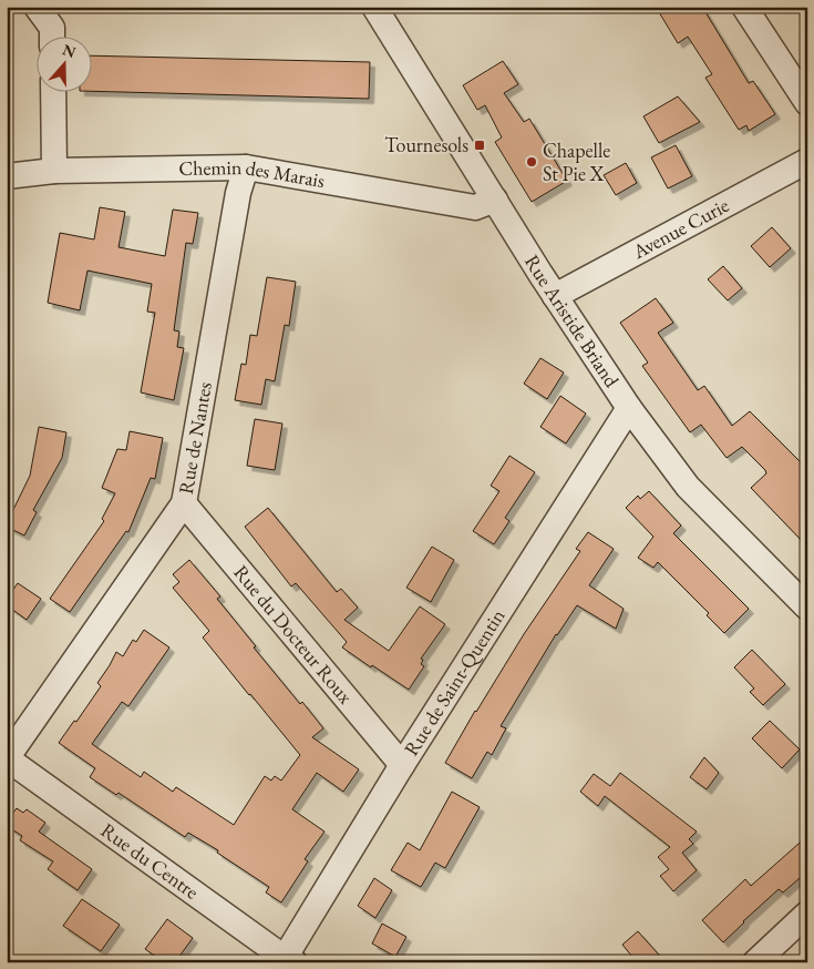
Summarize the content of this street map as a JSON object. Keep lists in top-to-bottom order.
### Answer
{
  "streets": {
    "street": [
      "Chemin des Marais",
      "Avenue Curie",
      "Rue Aristide Briand",
      "Rue de Nantes",
      "Rue du Docteur Roux",
      "Rue de Saint-Quentin",
      "Rue du Centre"
    ]
  },
  "crossings": [
    ["Chemin des Marais", "Rue Aristide Briand"],
    ["Chemin des Marais", "Rue de Nantes"],
    ["Avenue Curie", "Rue Aristide Briand"],
    ["Rue Aristide Briand", "Rue de Saint-Quentin"],
    ["Rue de Nantes", "Rue du Docteur Roux"],
    ["Rue de Nantes", "Rue du Centre"],
    ["Rue du Docteur Roux", "Rue de Saint-Quentin"],
    ["Rue de Saint-Quentin", "Rue du Centre"]
  ],
  "places": {
    "transit": ["Tournesols"],
    "other": ["Chapelle St Pie X"]
  },
  "north": "top"
}
